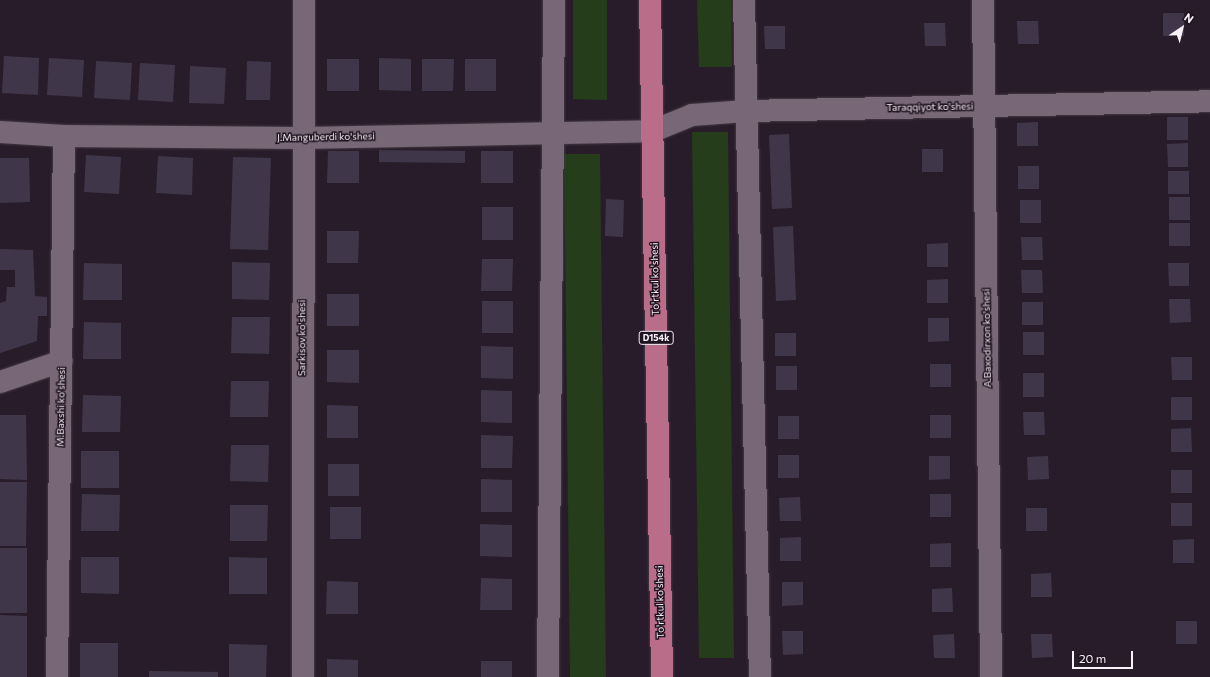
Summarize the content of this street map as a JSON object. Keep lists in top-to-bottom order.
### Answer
{
  "streets": {
    "main road": ["To'rtkul ko'shesi", "D154k"],
    "street": [
      "Taraqqiyot ko'shesi",
      "J.Manguberdi ko'shesi",
      "Sarkisov ko'shesi",
      "A.Baxodirxon ko'shesi",
      "M.Baxshi ko'shesi"
    ]
  },
  "crossings": [
    ["Taraqqiyot ko'shesi", "J.Manguberdi ko'shesi"],
    ["Taraqqiyot ko'shesi", "To'rtkul ko'shesi"],
    ["Taraqqiyot ko'shesi", "A.Baxodirxon ko'shesi"],
    ["J.Manguberdi ko'shesi", "To'rtkul ko'shesi"],
    ["J.Manguberdi ko'shesi", "Sarkisov ko'shesi"],
    ["J.Manguberdi ko'shesi", "M.Baxshi ko'shesi"]
  ],
  "scale_bar": "20 m",
  "north": "top right"
}
